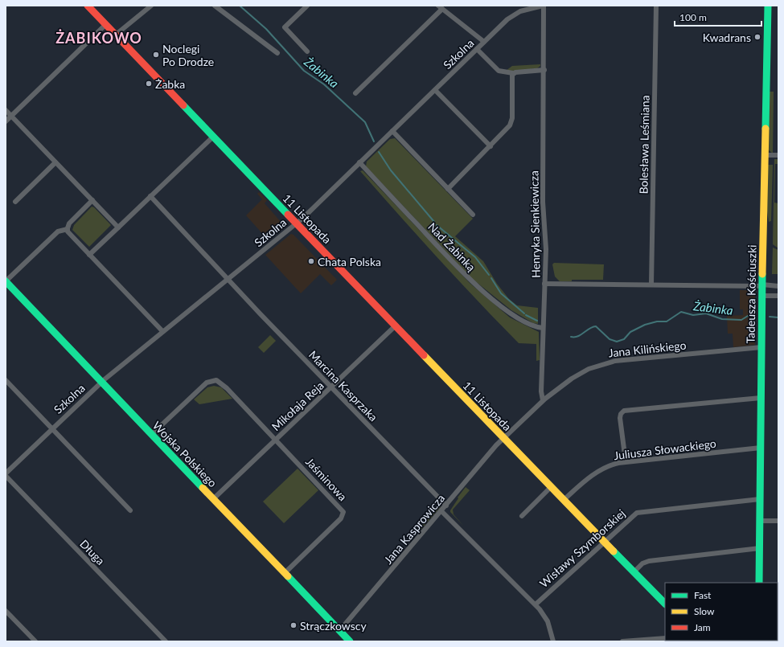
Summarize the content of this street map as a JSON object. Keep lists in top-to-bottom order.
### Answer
{
  "streets": {
    "street": [
      "Szkolna",
      "Bolesława Leśmiana",
      "11 Listopada",
      "Henryka Sienkiewicza",
      "Nad Żabinką",
      "Tadeusza Kościuszki",
      "Jana Kilińskiego",
      "Marcina Kasprzaka",
      "Mikołaja Reja",
      "Juliusza Słowackiego",
      "Wojska Polskiego",
      "Jaśminowa",
      "Jana Kasprowicza",
      "Wisławy Szymborskiej",
      "Długa"
    ]
  },
  "crossings": [
    ["Szkolna", "11 Listopada"],
    ["Szkolna", "Henryka Sienkiewicza"],
    ["Szkolna", "Nad Żabinką"],
    ["Szkolna", "Marcina Kasprzaka"],
    ["Szkolna", "Wojska Polskiego"],
    ["Bolesława Leśmiana", "Henryka Sienkiewicza"],
    ["11 Listopada", "Jana Kilińskiego"],
    ["11 Listopada", "Mikołaja Reja"],
    ["11 Listopada", "Juliusza Słowackiego"],
    ["11 Listopada", "Jana Kasprowicza"],
    ["11 Listopada", "Wisławy Szymborskiej"],
    ["Henryka Sienkiewicza", "Tadeusza Kościuszki"],
    ["Tadeusza Kościuszki", "Jana Kilińskiego"],
    ["Tadeusza Kościuszki", "Juliusza Słowackiego"],
    ["Tadeusza Kościuszki", "Wisławy Szymborskiej"],
    ["Jana Kilińskiego", "Jana Kasprowicza"],
    ["Marcina Kasprzaka", "Mikołaja Reja"],
    ["Marcina Kasprzaka", "Jana Kasprowicza"],
    ["Mikołaja Reja", "Wojska Polskiego"],
    ["Mikołaja Reja", "Jaśminowa"],
    ["Wojska Polskiego", "Jaśminowa"],
    ["Wojska Polskiego", "Jana Kasprowicza"]
  ],
  "districts": ["ŻABIKOWO"],
  "water": ["Żabinka"],
  "places": [
    "Kwadrans",
    "Noclegi Po Drodze",
    "Żabka",
    "Chata Polska",
    "Strączkowscy"
  ],
  "legend": ["Fast", "Slow", "Jam"],
  "scale_bar": "100 m"
}
